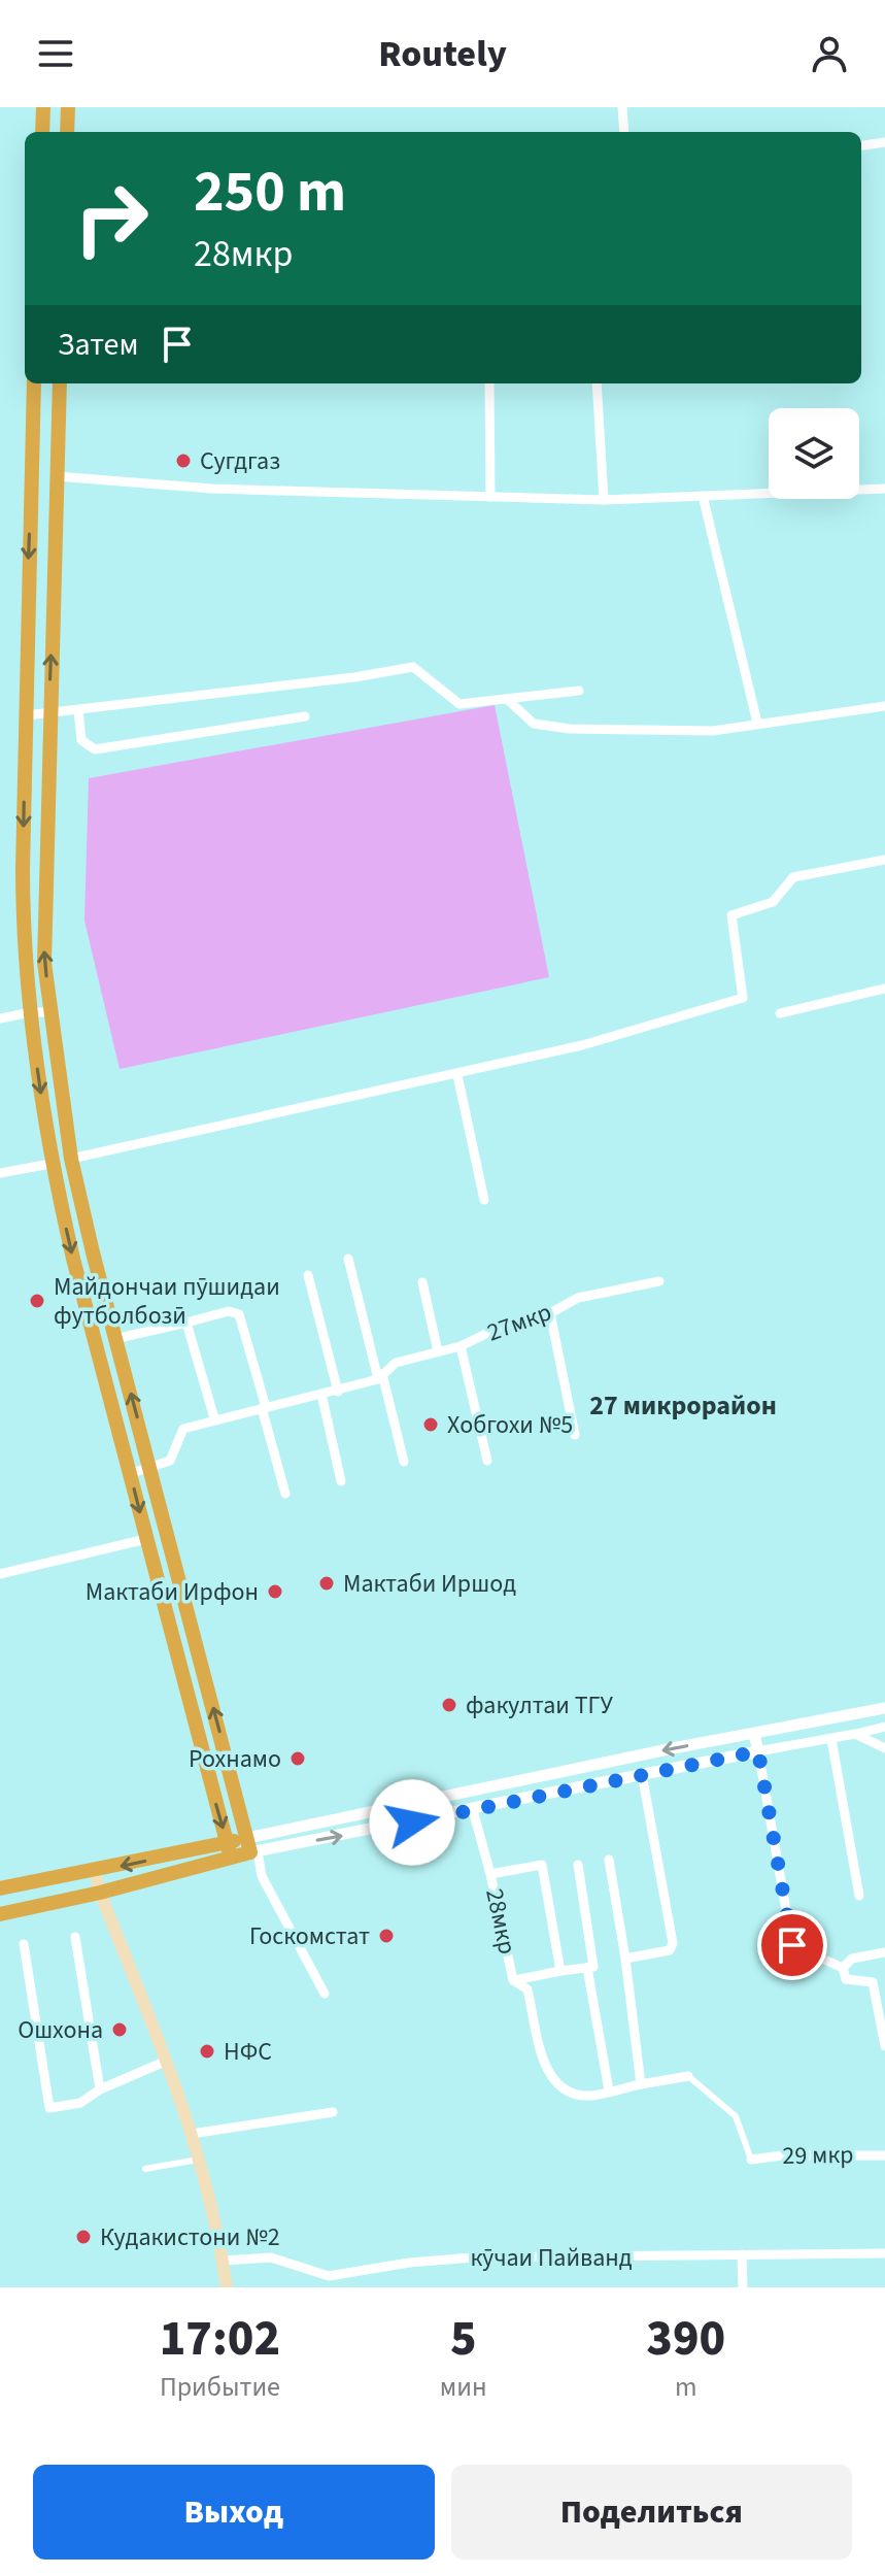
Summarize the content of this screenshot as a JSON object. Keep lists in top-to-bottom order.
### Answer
{
  "streets": {
    "street": [
      "27мкр",
      "28мкр",
      "29 мкр",
      "кӯчаи Пайванд"
    ]
  },
  "districts": ["27 микрорайон"],
  "places": [
    "Сугдгаз",
    "Майдончаи пӯшидаи футболбозӣ",
    "Хобгохи №5",
    "Мактаби Иршод",
    "Мактаби Ирфон",
    "факултаи ТГУ",
    "Рохнамо",
    "Госкомстат",
    "Ошхона",
    "НФС",
    "Кудакистони №2"
  ],
  "page": {
    "header": "Routely",
    "turn": ["250 m", "28мкр"],
    "then": "Затем",
    "eta": [
      "17:02",
      "Прибытие",
      "5",
      "мин",
      "390",
      "m"
    ],
    "buttons": ["Выход", "Поделиться"]
  }
}
